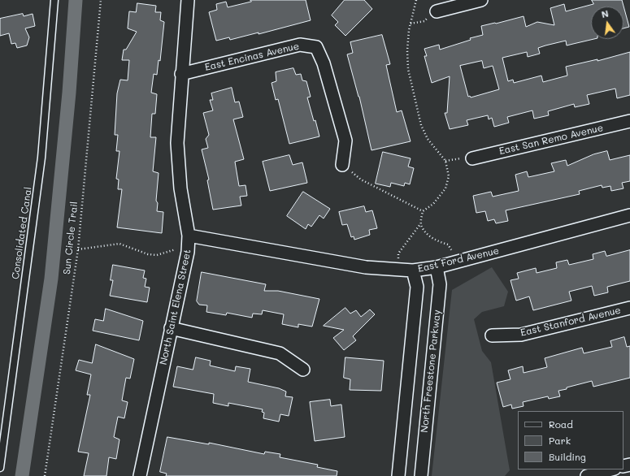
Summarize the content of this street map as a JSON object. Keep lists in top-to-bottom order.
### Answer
{
  "streets": {
    "street": [
      "East Encinas Avenue",
      "East San Remo Avenue",
      "East Ford Avenue",
      "North Saint Elena Street",
      "East Stanford Avenue",
      "North Freestone Parkway"
    ],
    "lane": ["Consolidated Canal"],
    "path": ["Sun Circle Trail"]
  },
  "crossings": [
    ["East Encinas Avenue", "North Saint Elena Street"],
    ["East Ford Avenue", "North Saint Elena Street"],
    ["East Ford Avenue", "North Freestone Parkway"]
  ],
  "legend": ["Road", "Park", "Building"],
  "north": "top"
}
